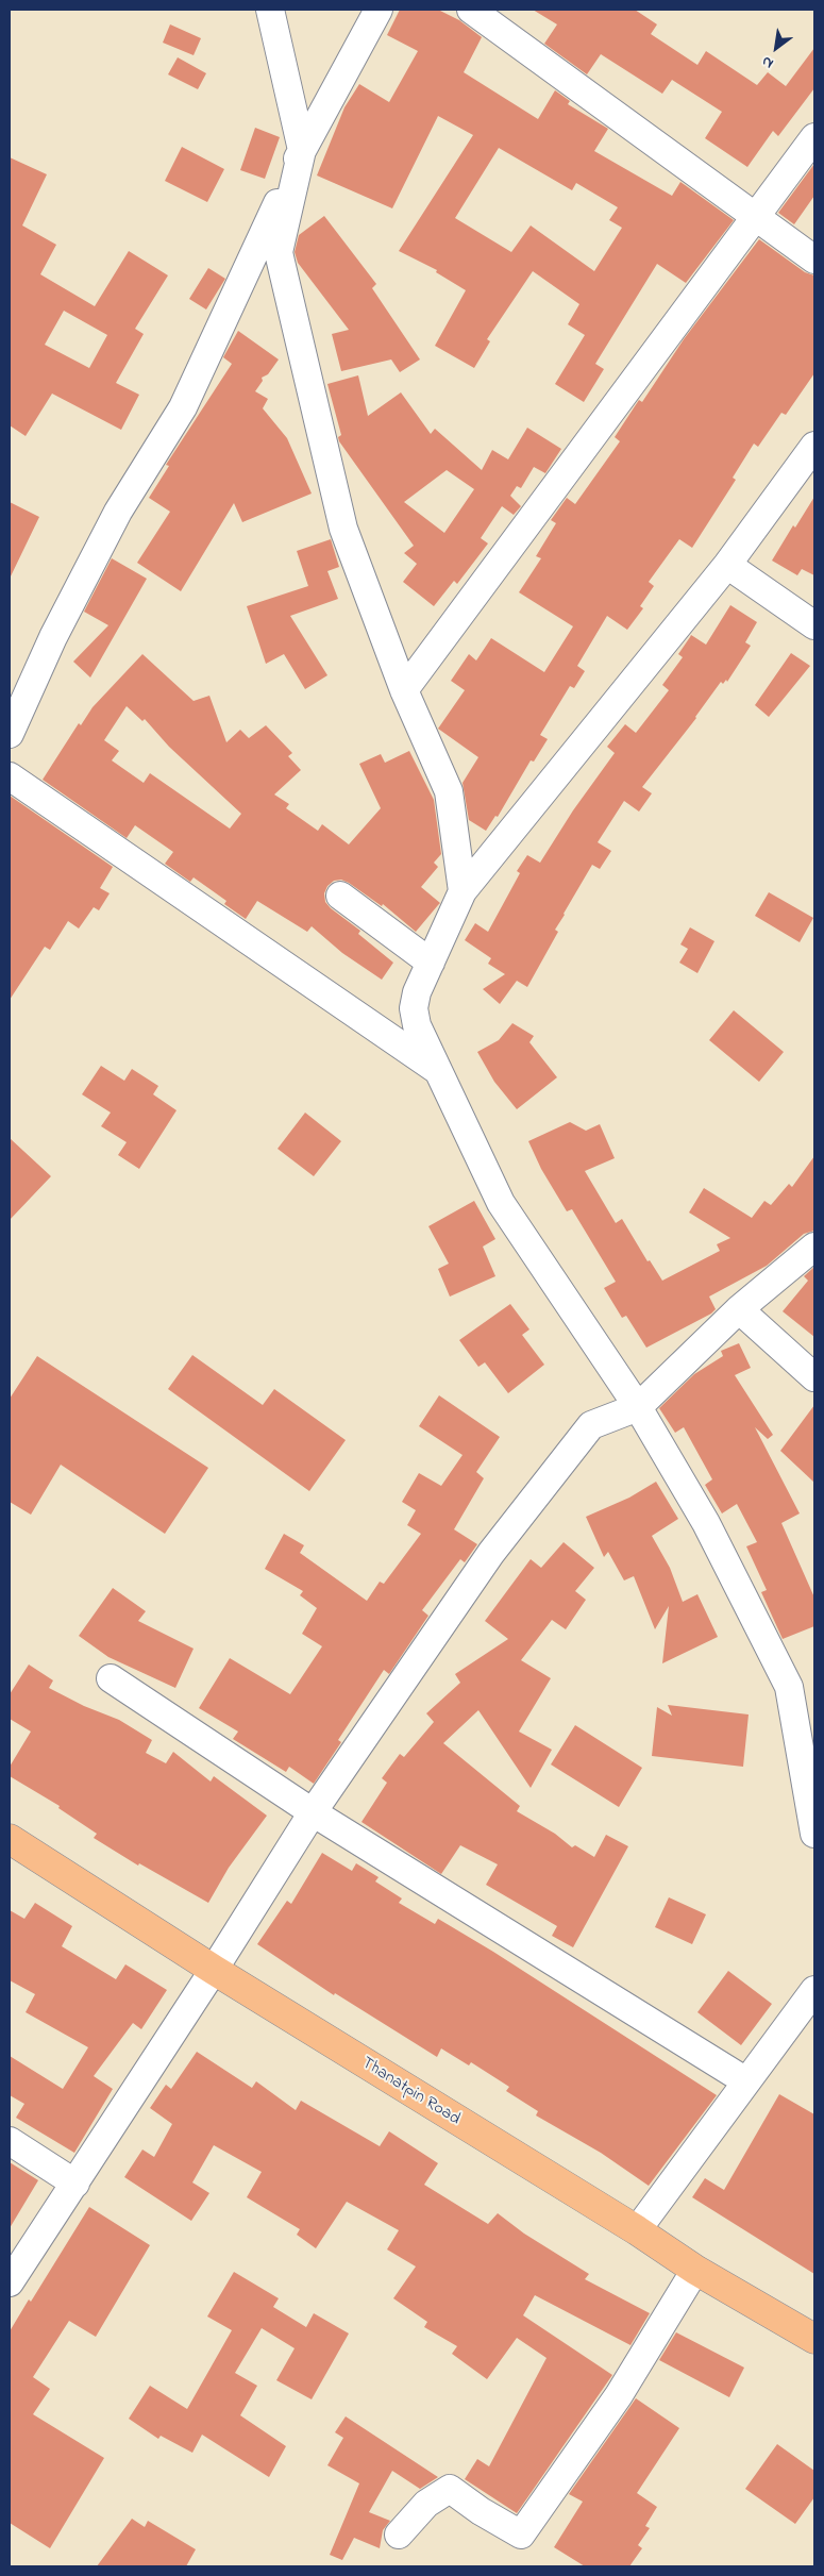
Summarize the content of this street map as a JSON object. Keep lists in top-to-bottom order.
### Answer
{
  "streets": {
    "main road": ["Thanatpin Road"]
  },
  "north": "bottom left"
}
